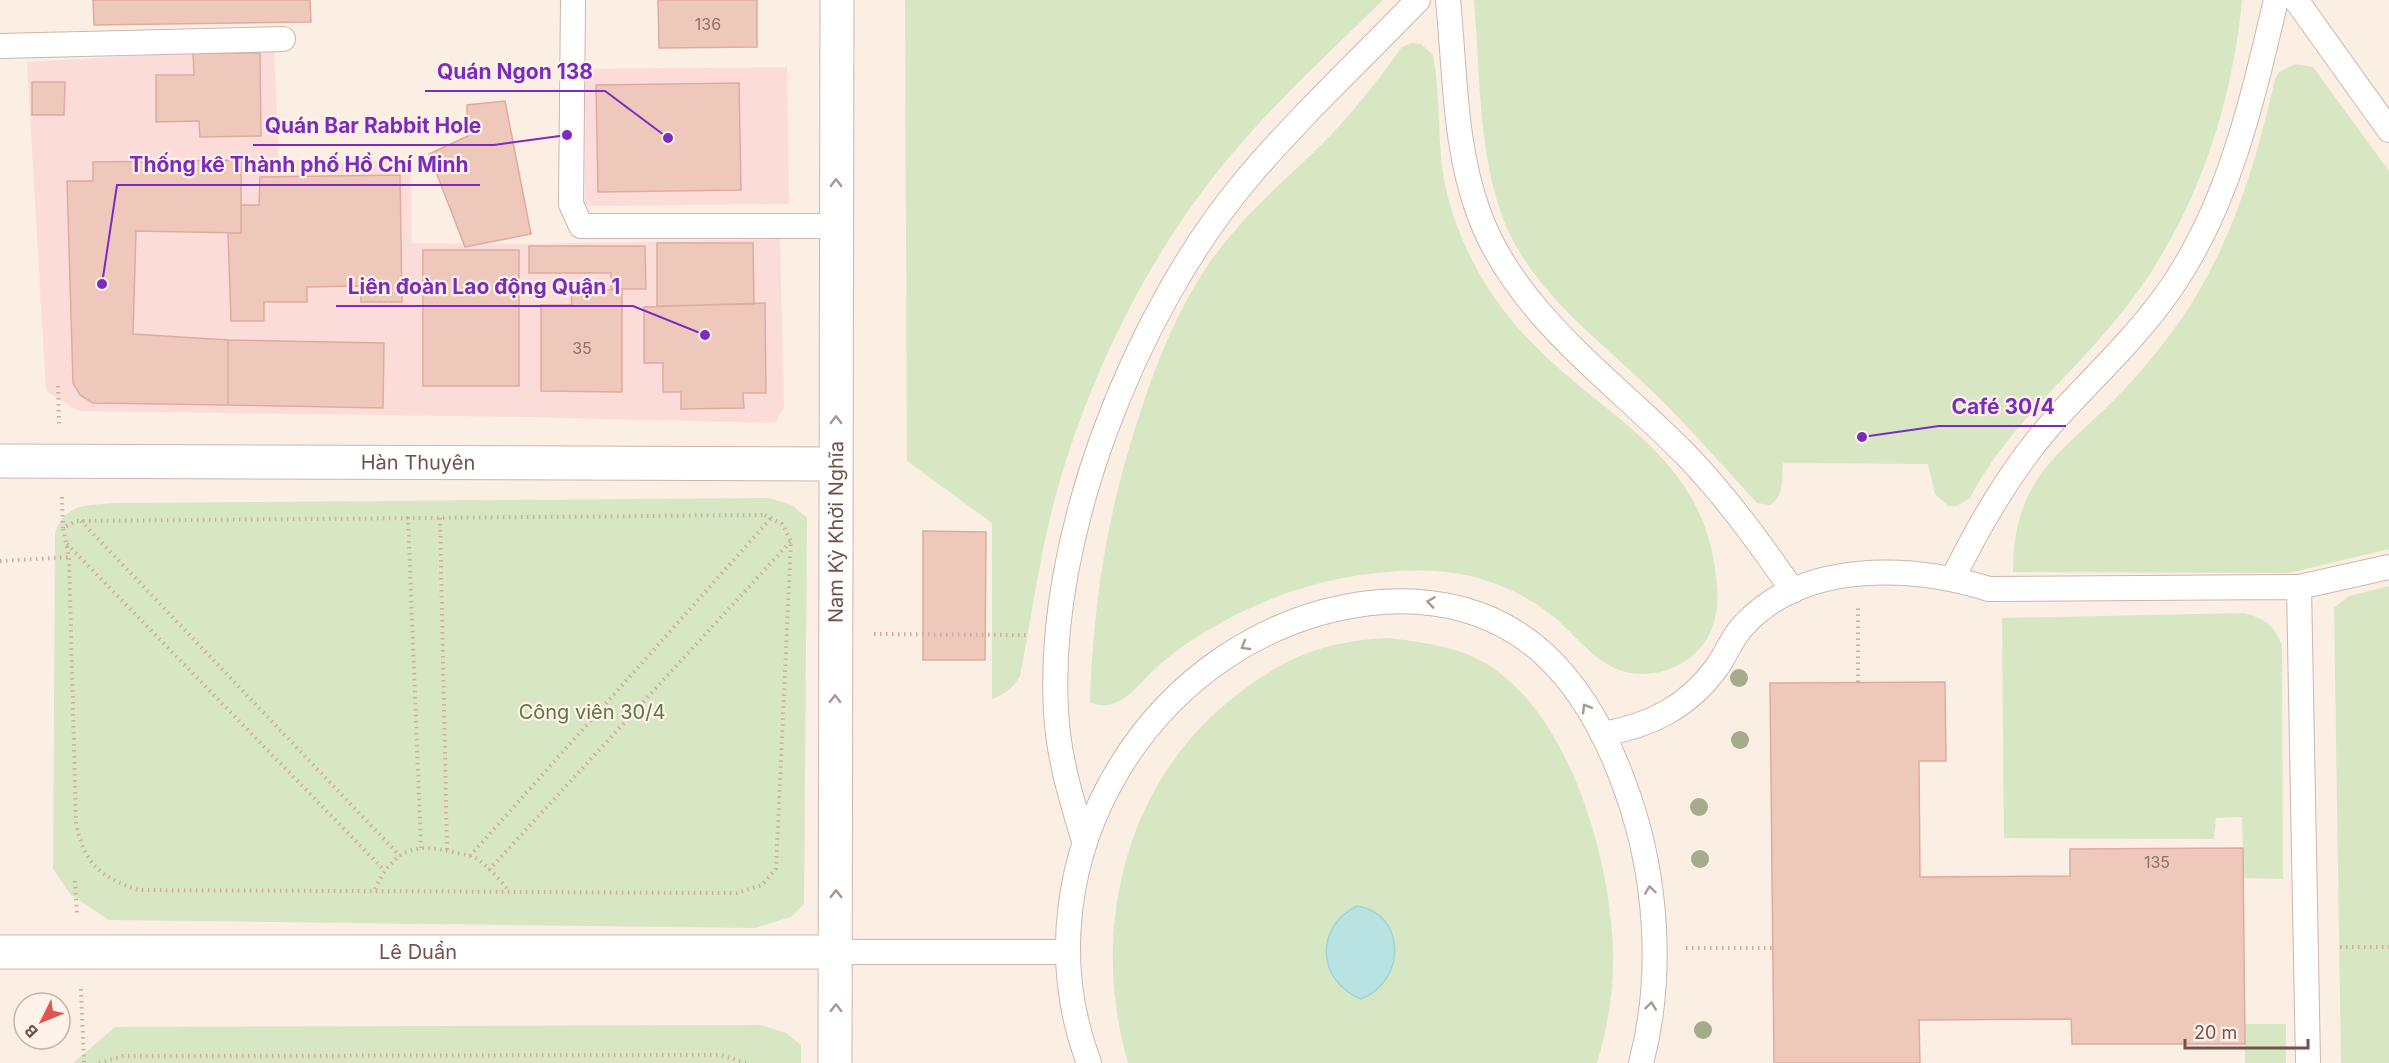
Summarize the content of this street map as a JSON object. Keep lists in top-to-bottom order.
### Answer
{
  "streets": {
    "main road": ["Hàn Thuyên", "Nam Kỳ Khởi Nghĩa", "Lê Duẩn"]
  },
  "crossings": [
    ["Hàn Thuyên", "Nam Kỳ Khởi Nghĩa"],
    ["Nam Kỳ Khởi Nghĩa", "Lê Duẩn"]
  ],
  "one_way": ["Nam Kỳ Khởi Nghĩa"],
  "parks": ["Công viên 30/4"],
  "places": [
    "Quán Bar Rabbit Hole",
    "Quán Ngon 138",
    "Thống kê Thành phố Hồ Chí Minh",
    "Liên đoàn Lao động Quận 1",
    "Café 30/4"
  ],
  "house_numbers": ["136", "35", "135"],
  "scale_bar": "20 m",
  "north": "bottom left"
}
